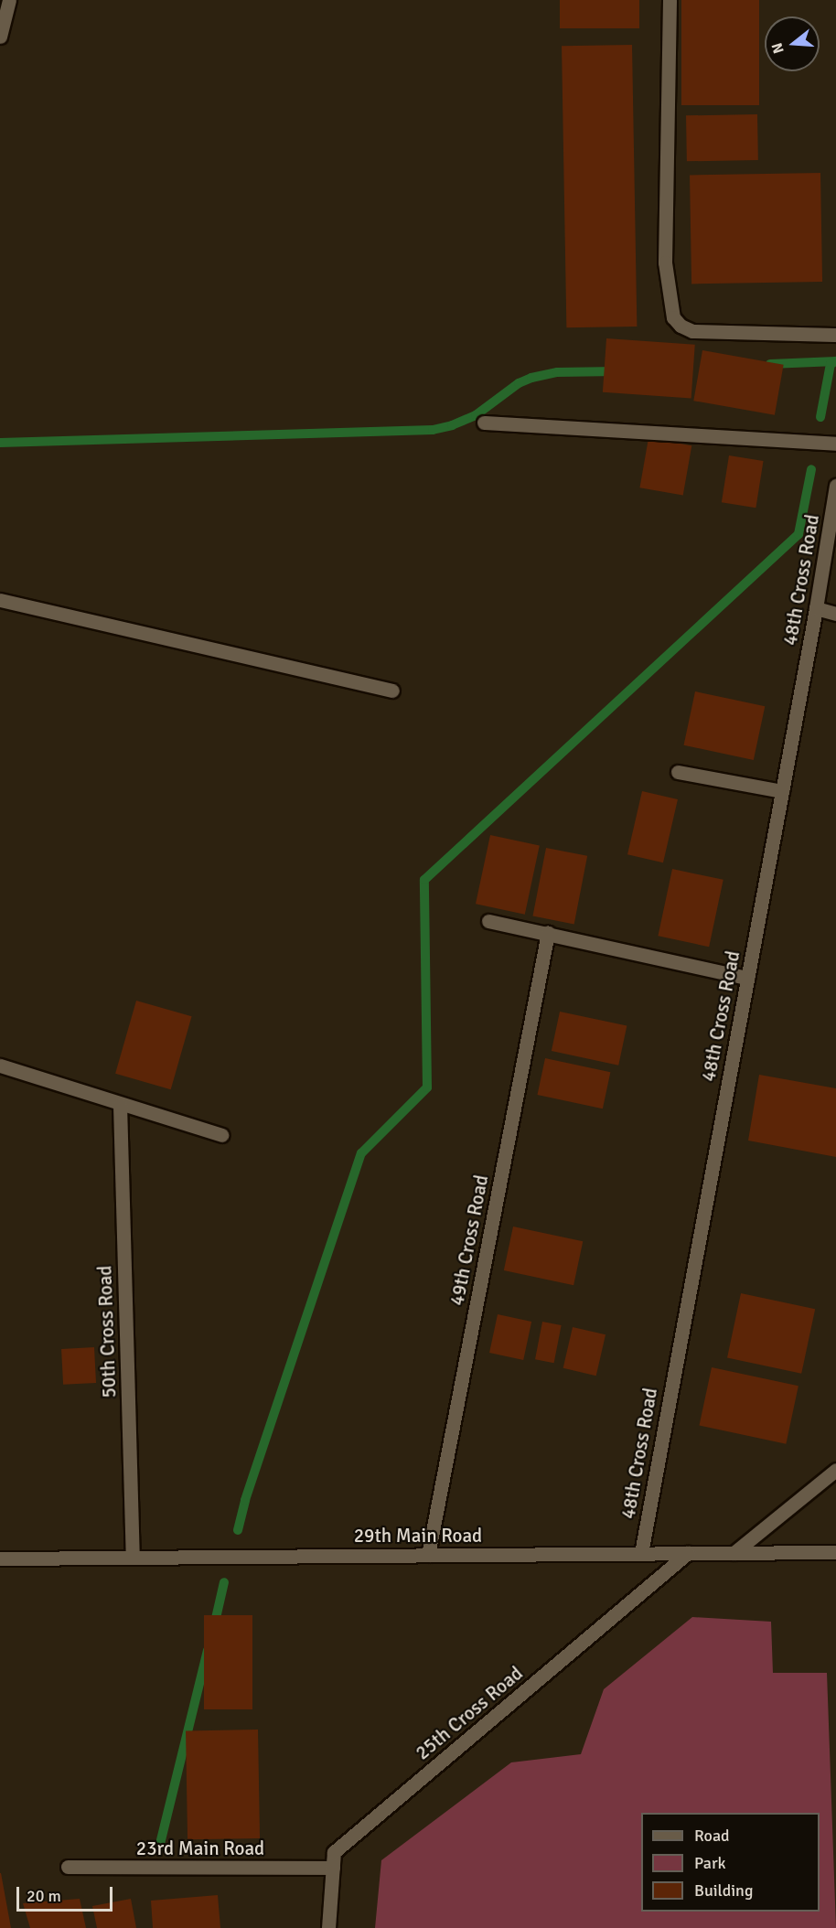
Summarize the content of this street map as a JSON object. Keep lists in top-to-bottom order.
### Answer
{
  "streets": {
    "street": [
      "48th Cross Road",
      "49th Cross Road",
      "50th Cross Road",
      "29th Main Road",
      "25th Cross Road",
      "23rd Main Road"
    ]
  },
  "crossings": [
    ["48th Cross Road", "29th Main Road"],
    ["49th Cross Road", "29th Main Road"],
    ["50th Cross Road", "29th Main Road"],
    ["29th Main Road", "25th Cross Road"],
    ["25th Cross Road", "23rd Main Road"]
  ],
  "legend": ["Road", "Park", "Building"],
  "scale_bar": "20 m",
  "north": "left"
}
